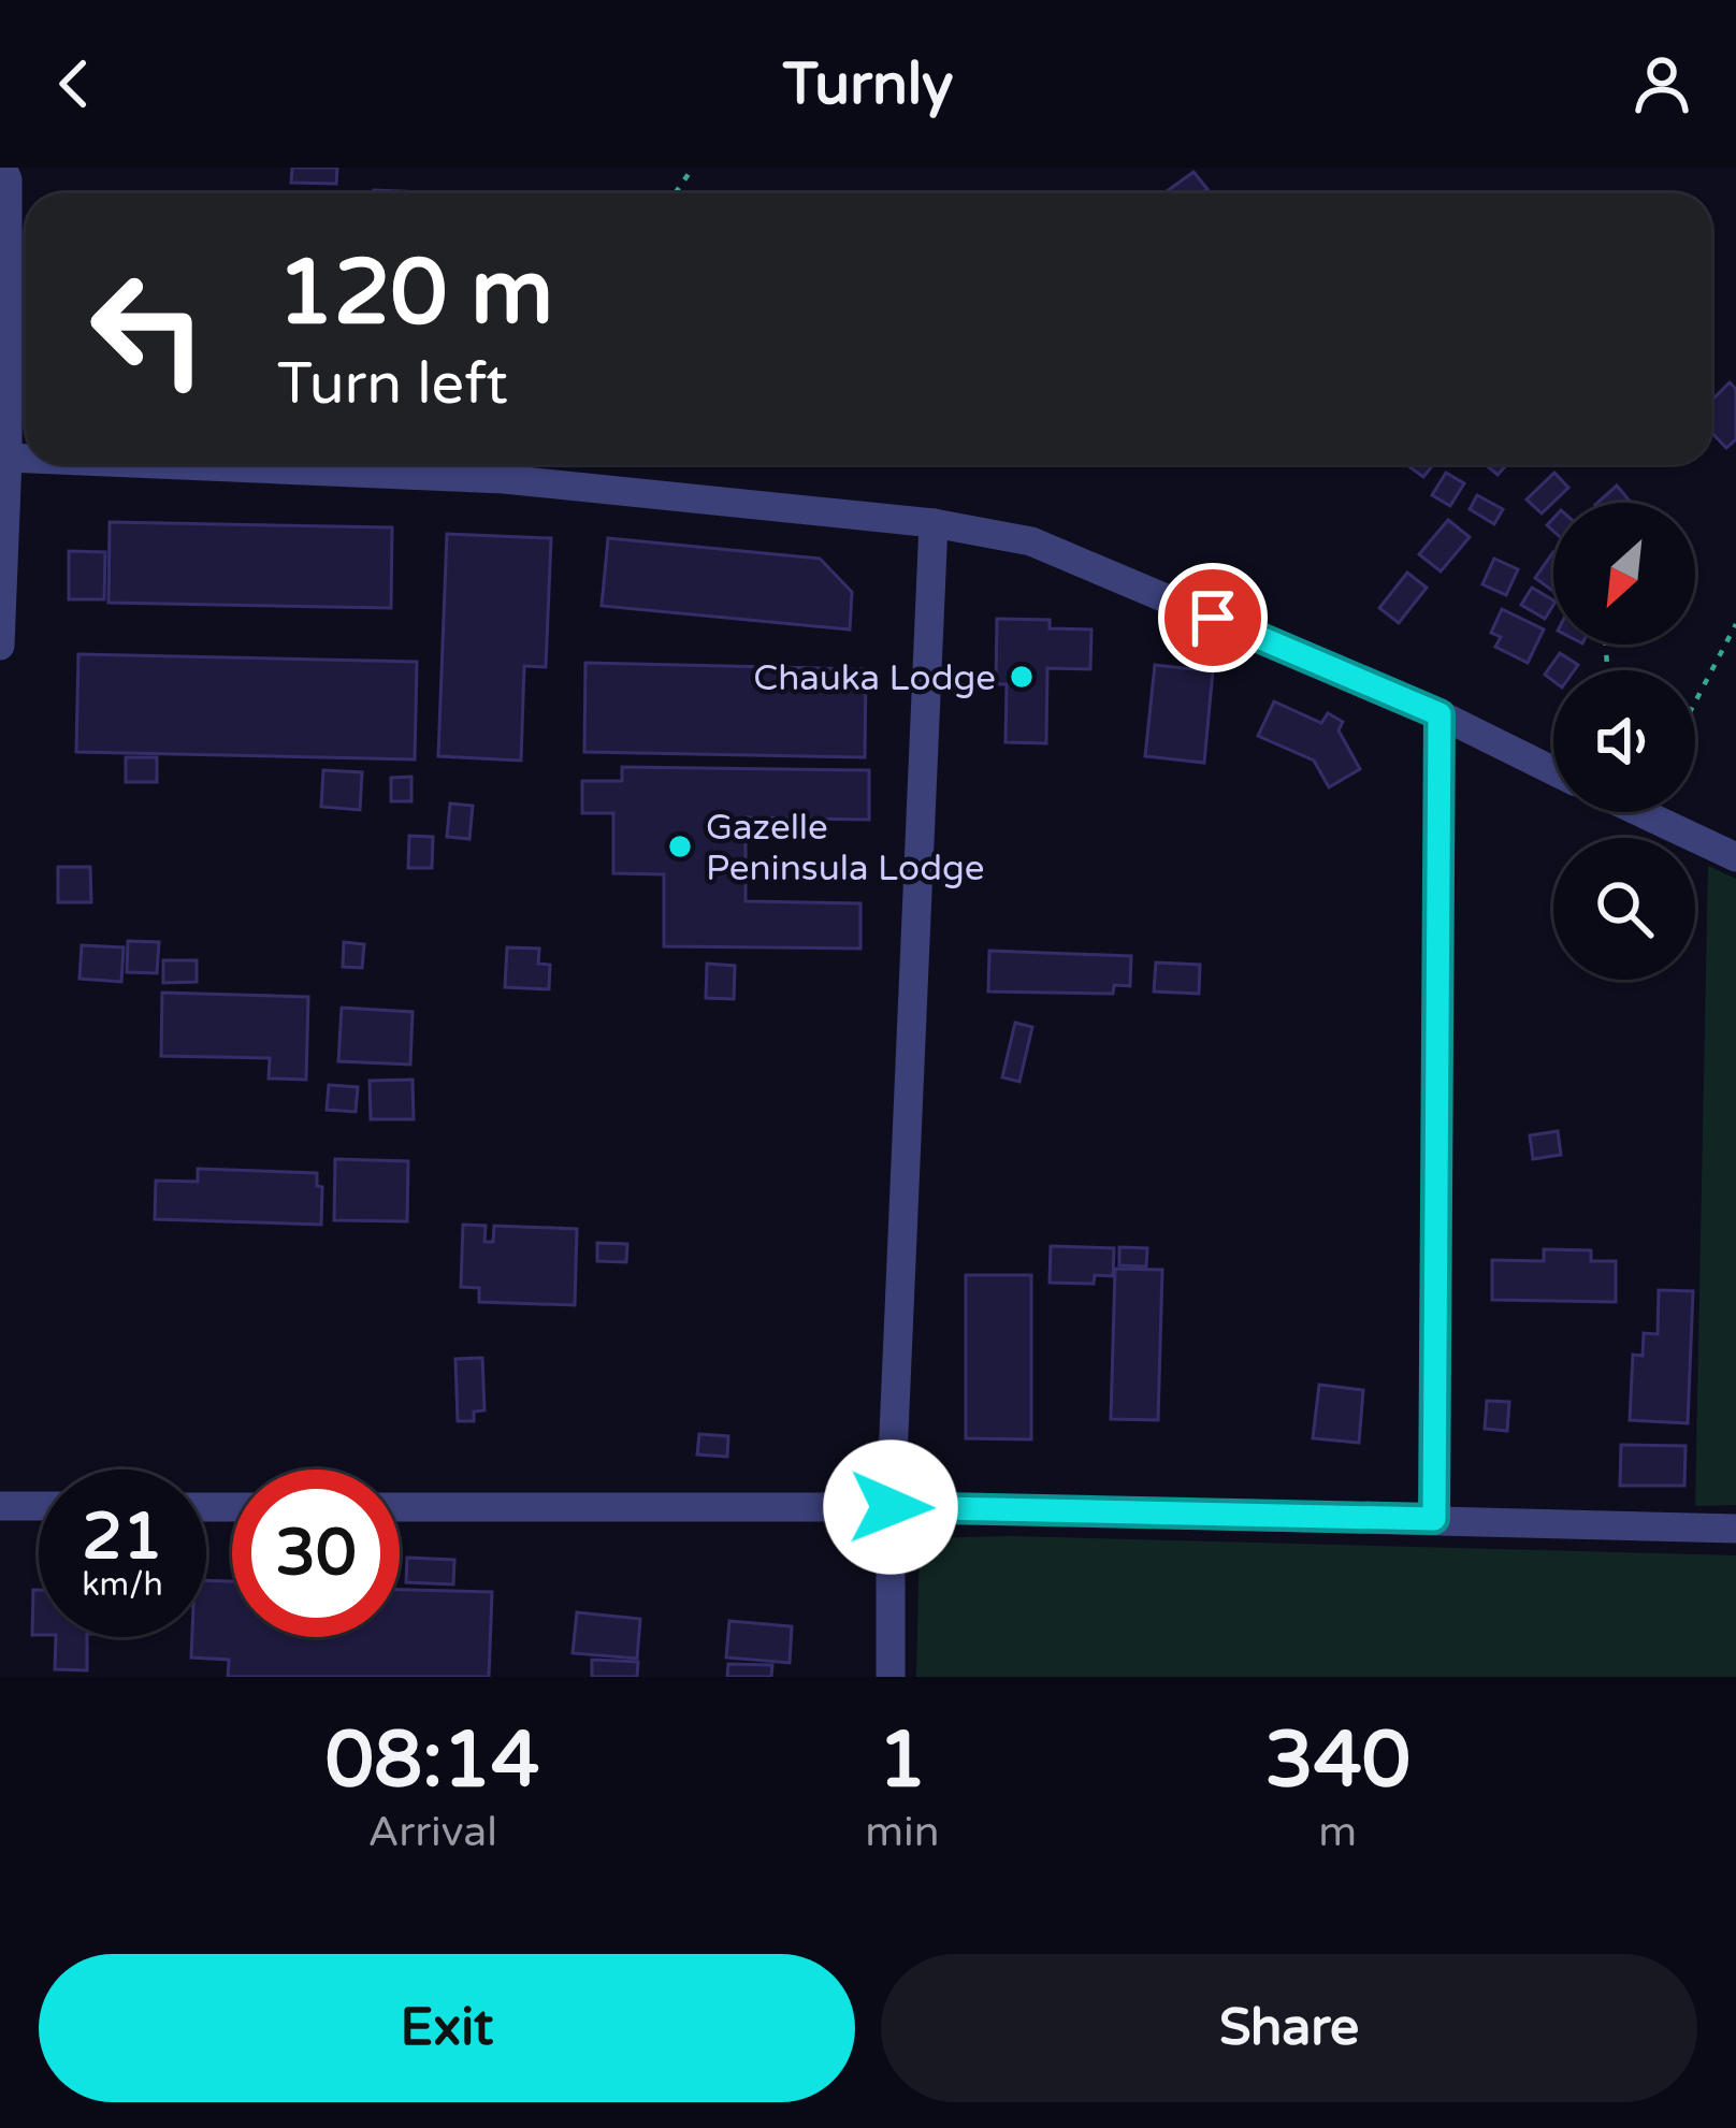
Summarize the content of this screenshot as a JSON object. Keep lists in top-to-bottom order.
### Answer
{
  "places": ["Chauka Lodge", "Gazelle Peninsula Lodge"],
  "north": "bottom left",
  "page": {
    "header": "Turnly",
    "turn": ["120 m", "Turn left"],
    "speed": "21 km/h",
    "limit": "30",
    "eta": [
      "08:14",
      "Arrival",
      "1",
      "min",
      "340",
      "m"
    ],
    "buttons": ["Exit", "Share"]
  }
}
